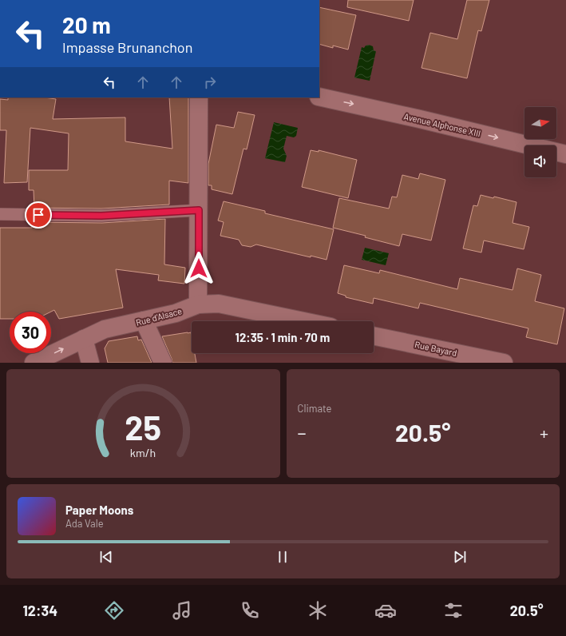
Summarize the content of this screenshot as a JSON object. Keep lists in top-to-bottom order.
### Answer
{
  "streets": {
    "street": ["Avenue Alphonse XIII", "Rue d'Alsace", "Rue Bayard"]
  },
  "one_way": ["Avenue Alphonse XIII"],
  "north": "right",
  "page": {
    "turn": ["20 m", "Impasse Brunanchon"],
    "limit": "30",
    "trip": "12:35 · 1 min · 70 m",
    "tile": "Climate",
    "heat": ["−", "20.5°", "+"],
    "song": ["Paper Moons", "Ada Vale"],
    "tabs": ["12:34", "20.5°"],
    "gauge": ["25", "km/h"]
  }
}
